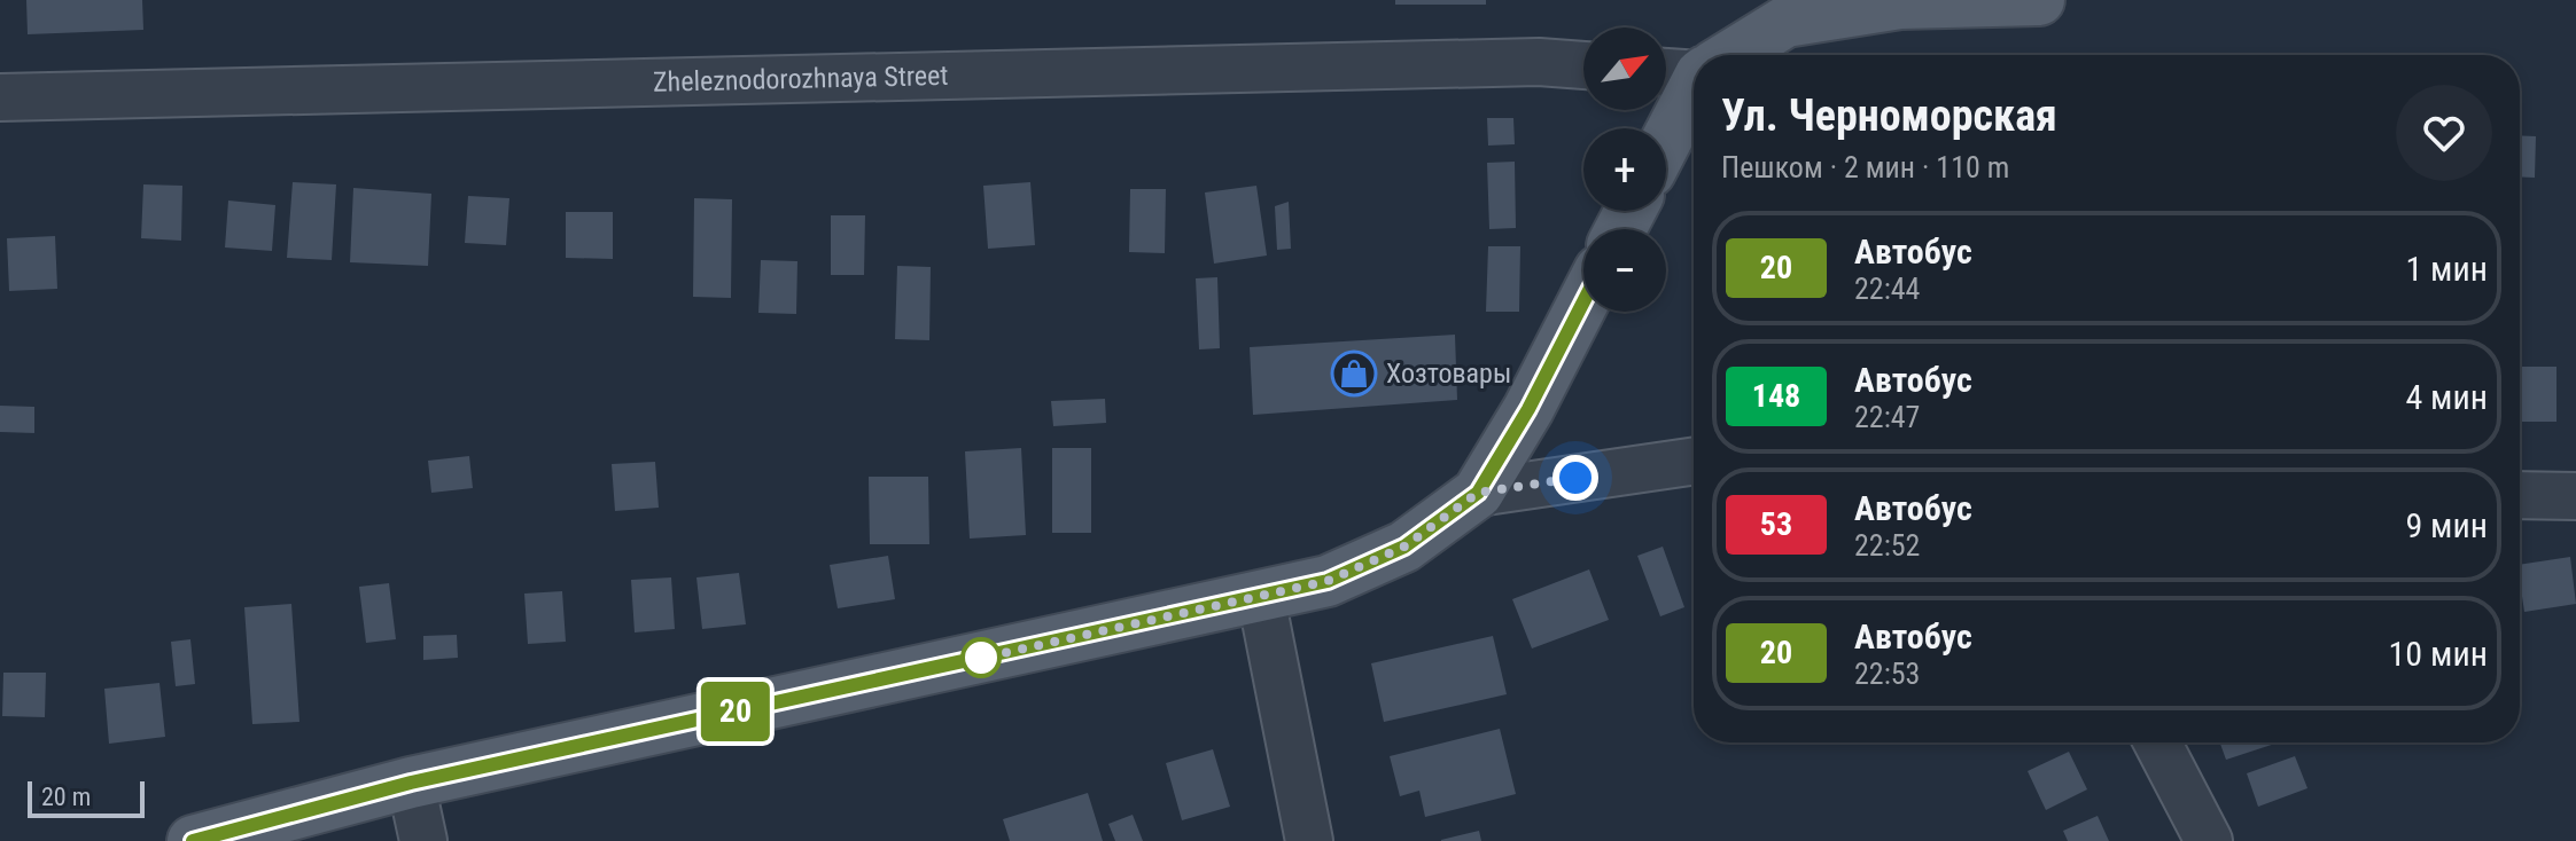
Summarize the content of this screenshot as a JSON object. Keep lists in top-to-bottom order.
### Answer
{
  "streets": {
    "street": ["Zheleznodorozhnaya Street"]
  },
  "places": {
    "shop": ["Хозтовары"]
  },
  "lines": ["bus line 20"],
  "scale_bar": "20 m",
  "north": "top right",
  "page": {
    "on_map": "20",
    "map_buttons": ["+", "−"],
    "heading": ["Ул. Черноморская", "Пешком · 2 мин · 110 m"],
    "list": [
      {
        "mark": "20",
        "name": "Автобус",
        "note": "22:44",
        "value": "1 мин"
      },
      {
        "mark": "148",
        "name": "Автобус",
        "note": "22:47",
        "value": "4 мин"
      },
      {
        "mark": "53",
        "name": "Автобус",
        "note": "22:52",
        "value": "9 мин"
      },
      {
        "mark": "20",
        "name": "Автобус",
        "note": "22:53",
        "value": "10 мин"
      }
    ],
    "scale": "20 m"
  }
}
